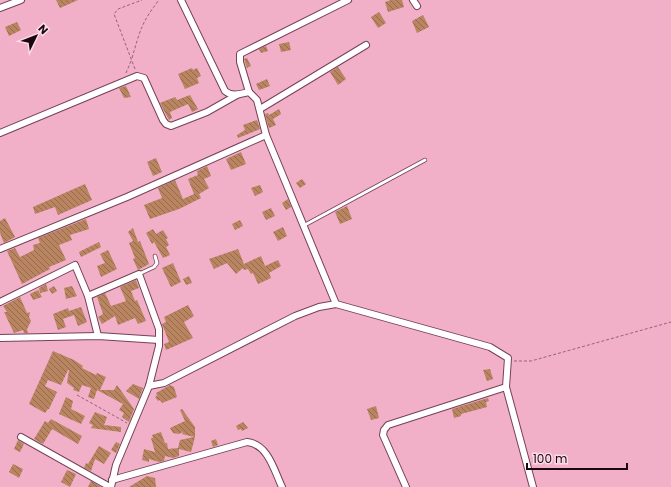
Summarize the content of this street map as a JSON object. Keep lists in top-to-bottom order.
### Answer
{
  "scale_bar": "100 m",
  "north": "top right"
}
